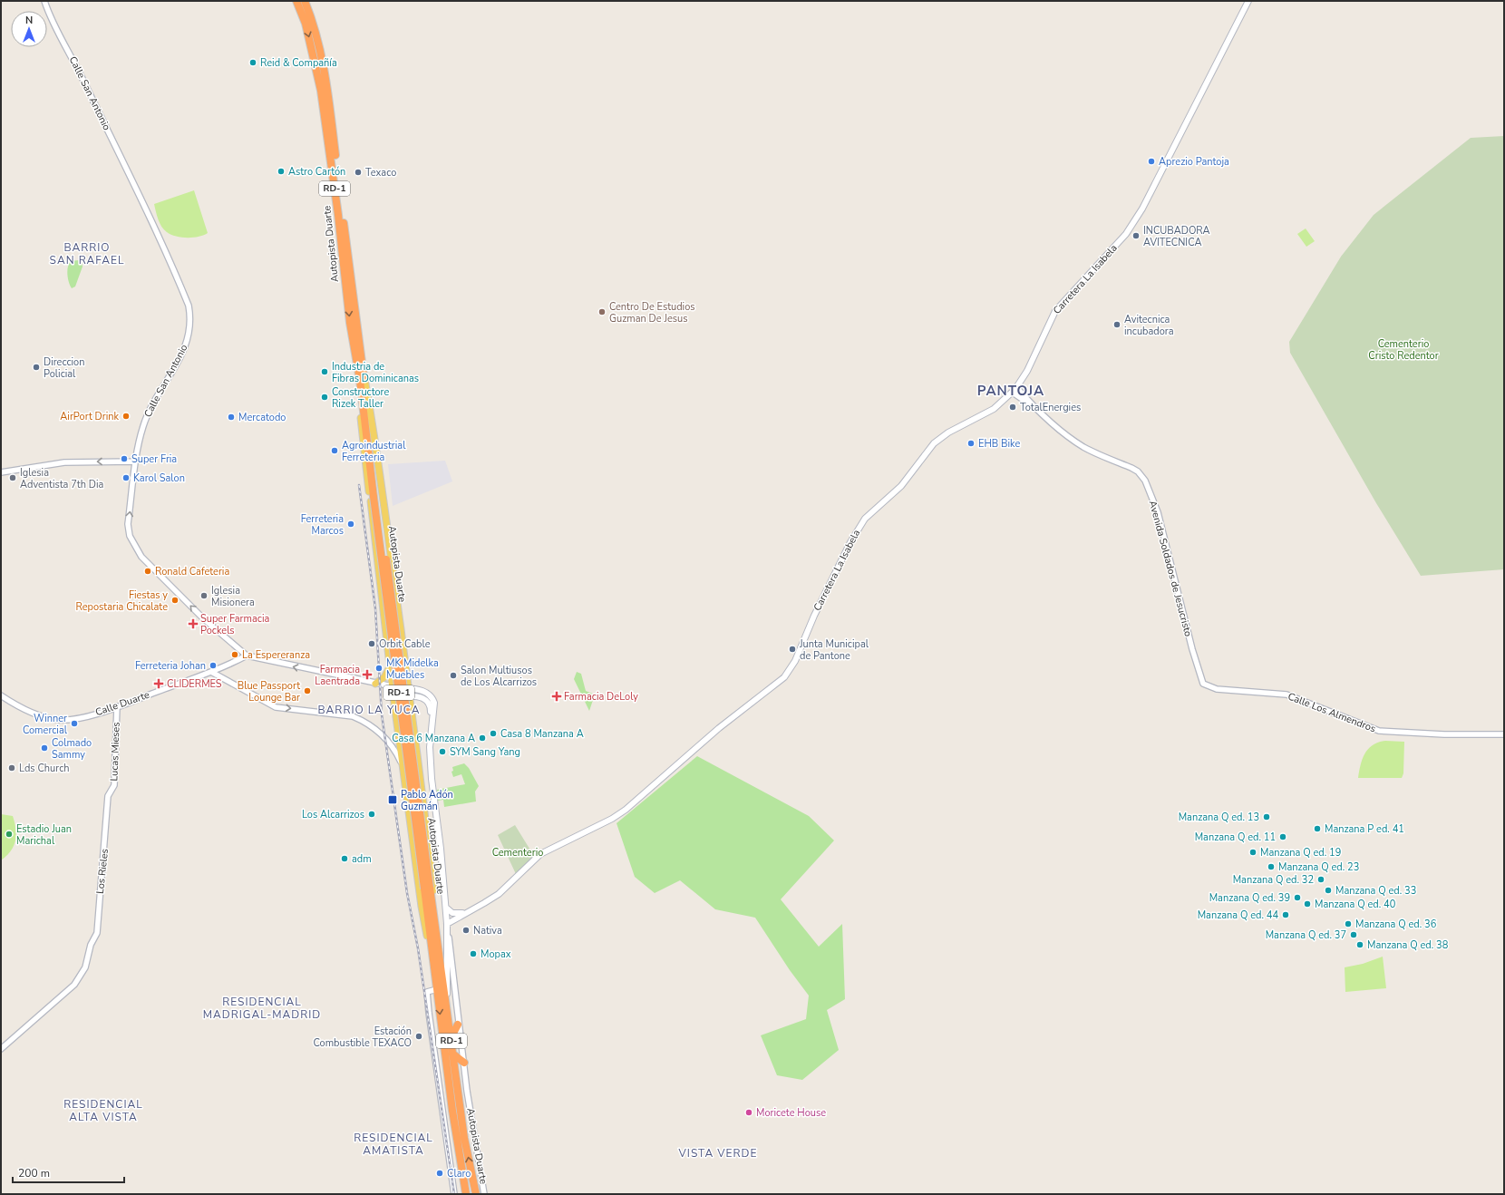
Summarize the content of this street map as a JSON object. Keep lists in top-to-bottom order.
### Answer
{
  "streets": {
    "highway": ["RD-1", "Autopista Duarte"],
    "main road": ["Carretera La Isabela"],
    "street": [
      "Calle San Antonio",
      "Avenida Soldados de Jesucristo",
      "Calle Duarte",
      "Calle Los Almendros",
      "Lucas Mieses",
      "Los Rieles"
    ]
  },
  "crossings": [
    ["Calle San Antonio", "Calle Duarte"],
    ["RD-1", "Autopista Duarte"],
    ["Carretera La Isabela", "Avenida Soldados de Jesucristo"],
    ["Avenida Soldados de Jesucristo", "Calle Los Almendros"],
    ["Calle Duarte", "Lucas Mieses"],
    ["Lucas Mieses", "Los Rieles"]
  ],
  "districts": [
    "BARRIO SAN RAFAEL",
    "PANTOJA",
    "BARRIO LA YUCA",
    "RESIDENCIAL MADRIGAL-MADRID",
    "RESIDENCIAL ALTA VISTA",
    "RESIDENCIAL AMATISTA",
    "VISTA VERDE"
  ],
  "parks": ["Cementerio Cristo Redentor", "Cementerio"],
  "places": {
    "other": [
      "Reid & Compañía",
      "Aprezio Pantoja",
      "Astro Cartón",
      "Texaco",
      "INCUBADORA AVITECNICA",
      "Centro De Estudios Guzman De Jesus",
      "Avitecnica incubadora",
      "Direccion Policial",
      "Industria de Fibras Dominicanas",
      "Constructore Rizek Taller",
      "TotalEnergies",
      "AirPort Drink",
      "Mercatodo",
      "EHB Bike",
      "Agroindustrial Ferreteria",
      "Super Fria",
      "Iglesia Adventista 7th Dia",
      "Karol Salon",
      "Ferreteria Marcos",
      "Ronald Cafeteria",
      "Iglesia Misionera",
      "Fiestas y Repostaria Chicalate",
      "Orbit Cable",
      "Junta Municipal de Pantone",
      "La Espereranza",
      "Ferreteria Johan",
      "MK Midelka Muebles",
      "Salon Multiusos de Los Alcarrizos",
      "Blue Passport Lounge Bar",
      "Winner Comercial",
      "Casa 8 Manzana A",
      "Casa 6 Manzana A",
      "Colmado Sammy",
      "SYM Sang Yang",
      "Lds Church",
      "Los Alcarrizos",
      "Manzana Q ed. 13",
      "Manzana P ed. 41",
      "Estadio Juan Marichal",
      "Manzana Q ed. 11",
      "Manzana Q ed. 19",
      "adm",
      "Manzana Q ed. 23",
      "Manzana Q ed. 32",
      "Manzana Q ed. 33",
      "Manzana Q ed. 39",
      "Manzana Q ed. 40",
      "Manzana Q ed. 44",
      "Manzana Q ed. 36",
      "Nativa",
      "Manzana Q ed. 37",
      "Manzana Q ed. 38",
      "Mopax",
      "Estación Combustible TEXACO",
      "Moricete House",
      "Claro"
    ],
    "health": [
      "Super Farmacia Pockels",
      "Farmacia Laentrada",
      "CLIDERMES",
      "Farmacia DeLoly"
    ],
    "transit": ["Pablo Adón Guzmán"]
  },
  "scale_bar": "200 m",
  "north": "top"
}
